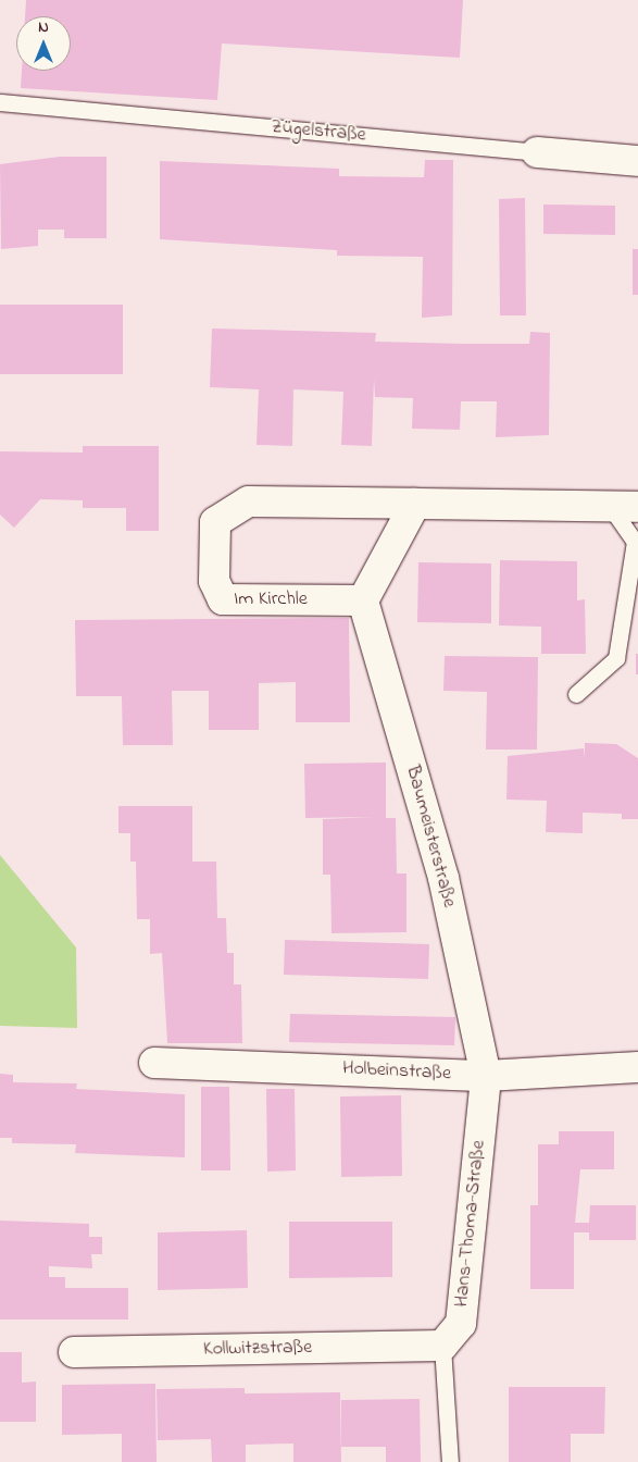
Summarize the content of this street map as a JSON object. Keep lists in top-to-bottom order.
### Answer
{
  "streets": {
    "street": [
      "Zügelstraße",
      "Im Kirchle",
      "Baumeisterstraße",
      "Holbeinstraße",
      "Hans-Thoma-Straße",
      "Kollwitzstraße"
    ]
  },
  "crossings": [
    ["Im Kirchle", "Baumeisterstraße"],
    ["Baumeisterstraße", "Holbeinstraße"],
    ["Baumeisterstraße", "Hans-Thoma-Straße"],
    ["Holbeinstraße", "Hans-Thoma-Straße"],
    ["Hans-Thoma-Straße", "Kollwitzstraße"]
  ],
  "north": "top"
}
